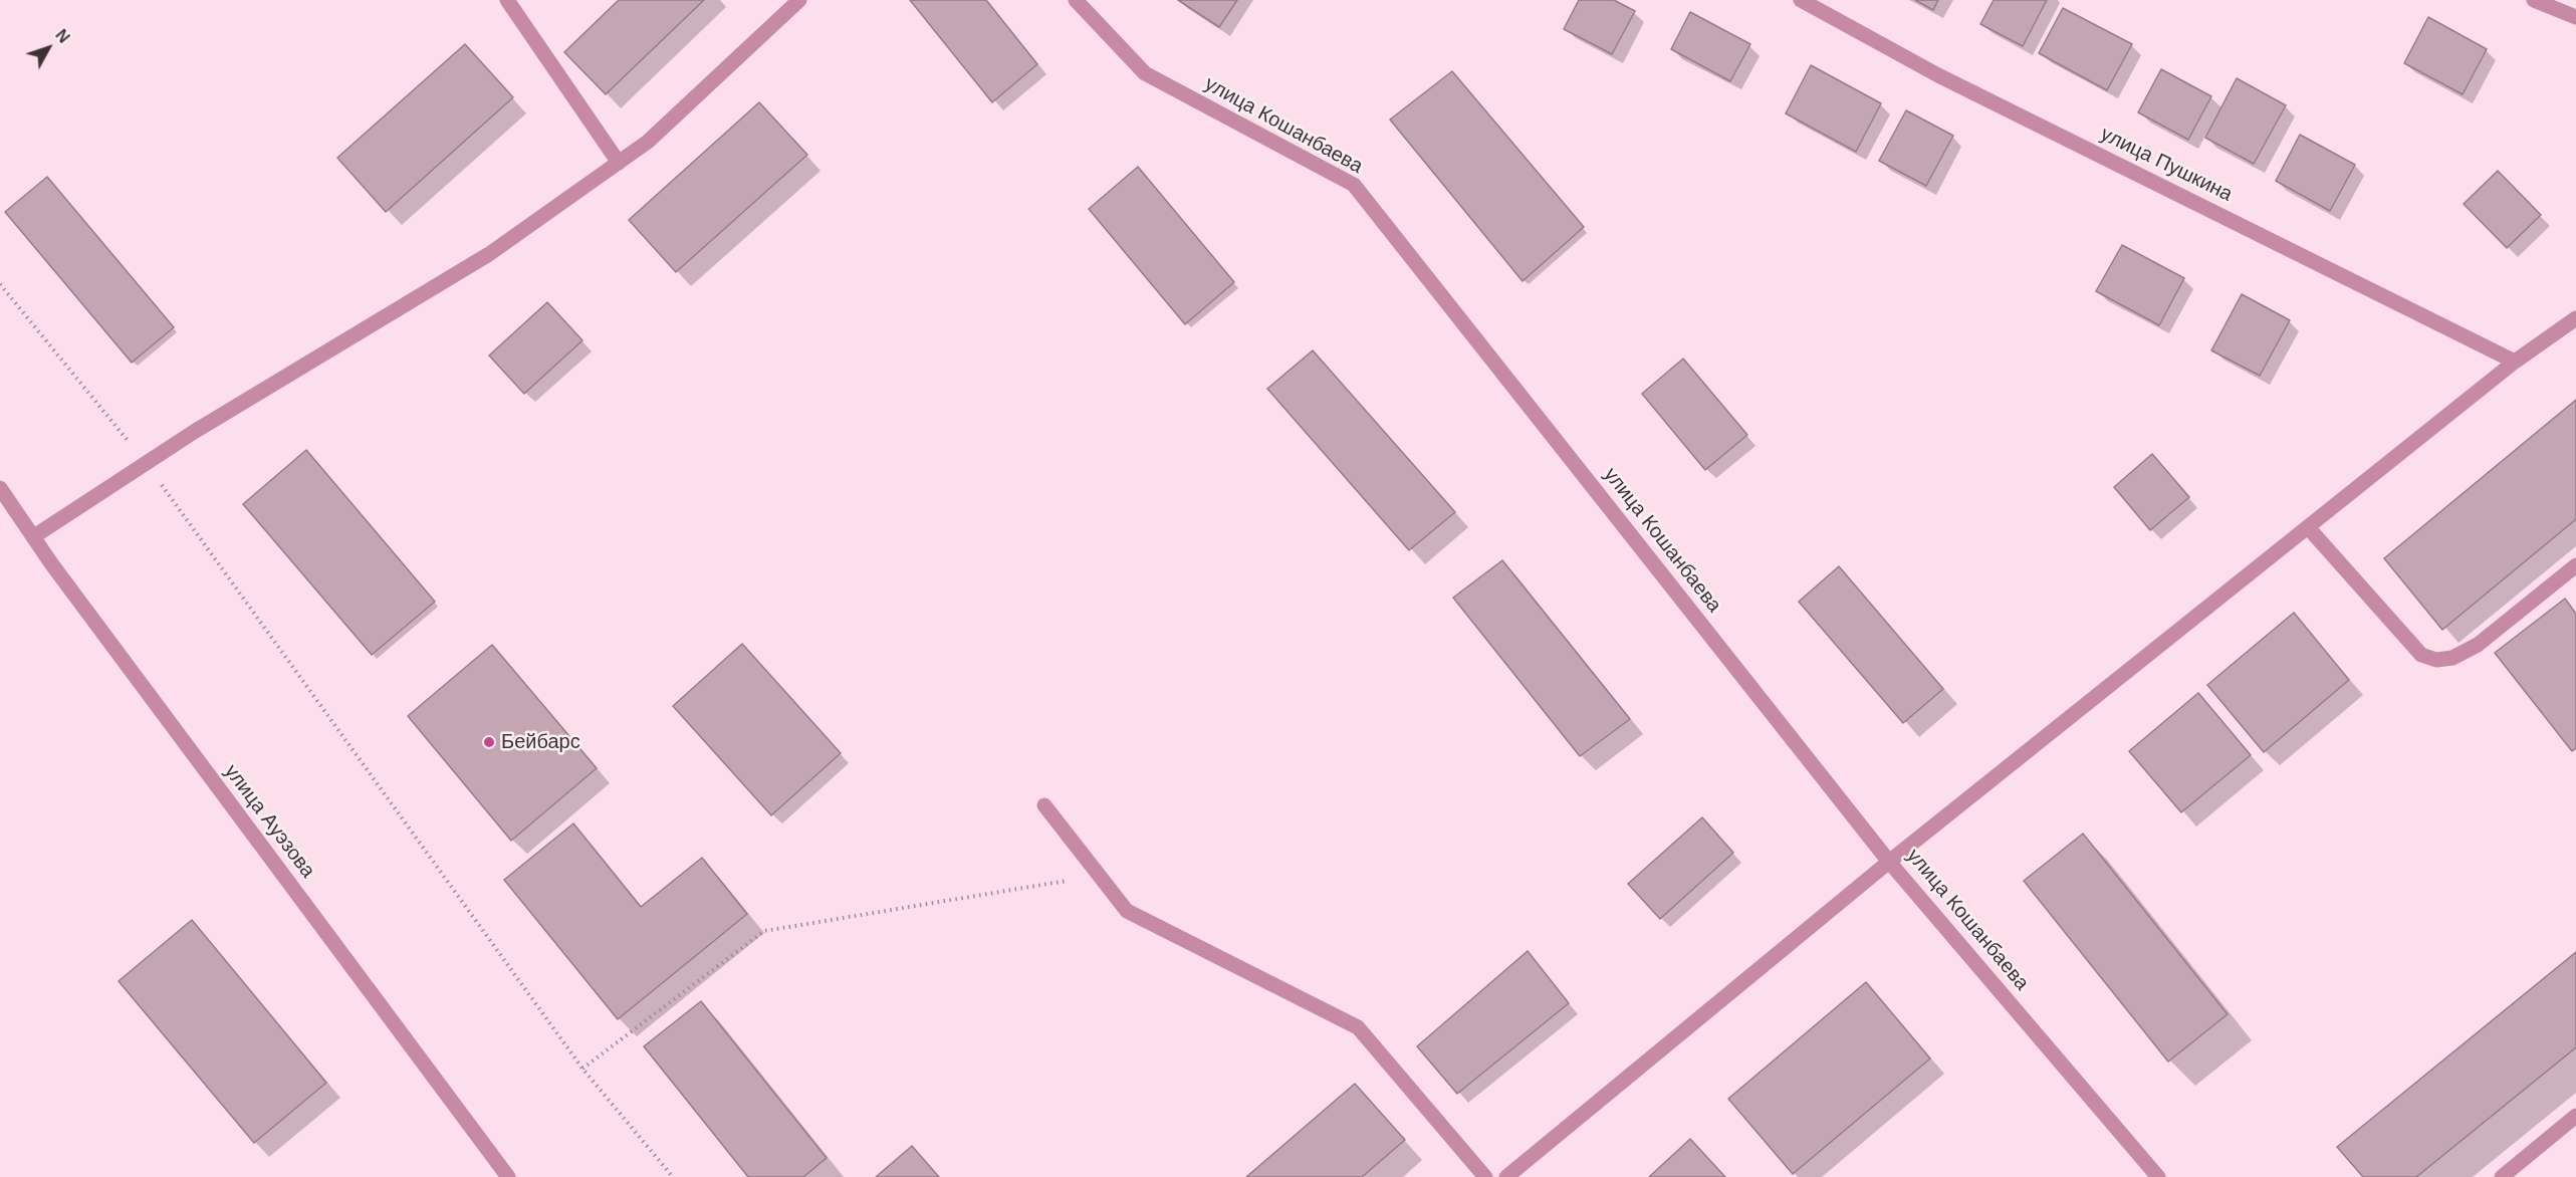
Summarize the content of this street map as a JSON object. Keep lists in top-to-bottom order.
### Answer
{
  "streets": {
    "street": ["улица Кошанбаева", "улица Пушкина", "улица Ауэзова"]
  },
  "places": ["Бейбарс"],
  "north": "top right"
}
